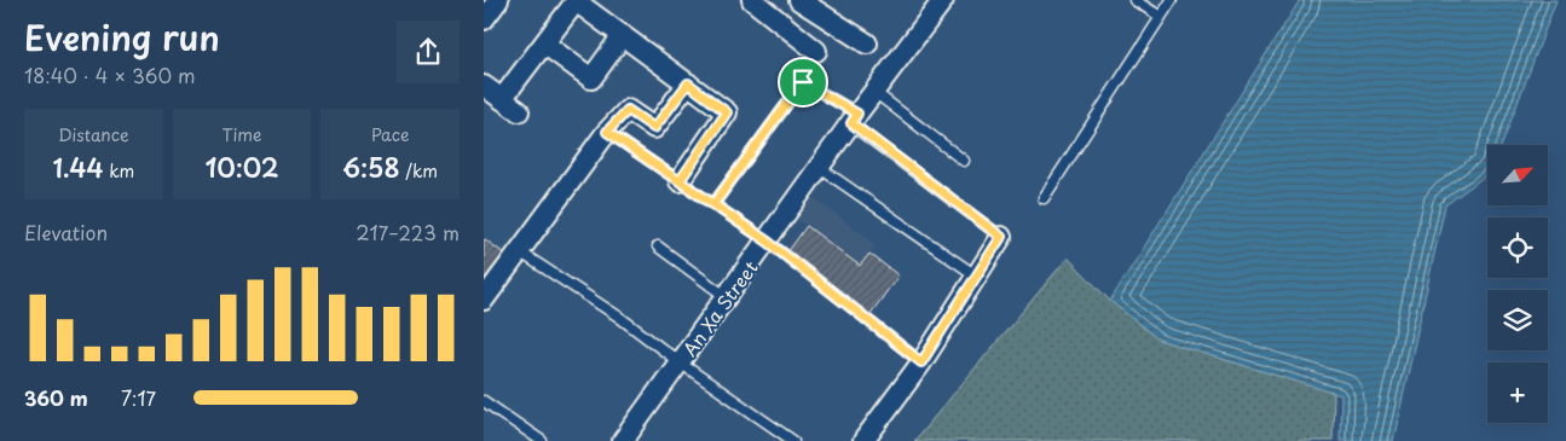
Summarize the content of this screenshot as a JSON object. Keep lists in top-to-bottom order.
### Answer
{
  "streets": {
    "street": ["An Xa Street"]
  },
  "north": "top right",
  "page": {
    "heading": ["Evening run", "18:40 · 4 × 360 m"],
    "stats": [
      ["Distance", "1.44 km"],
      ["Time", "10:02"],
      ["Pace", "6:58 /km"]
    ],
    "map_buttons": "+",
    "chart": ["Elevation", "217–223 m"],
    "list": [
      {
        "name": "360 m",
        "note": "7:17"
      }
    ]
  }
}
